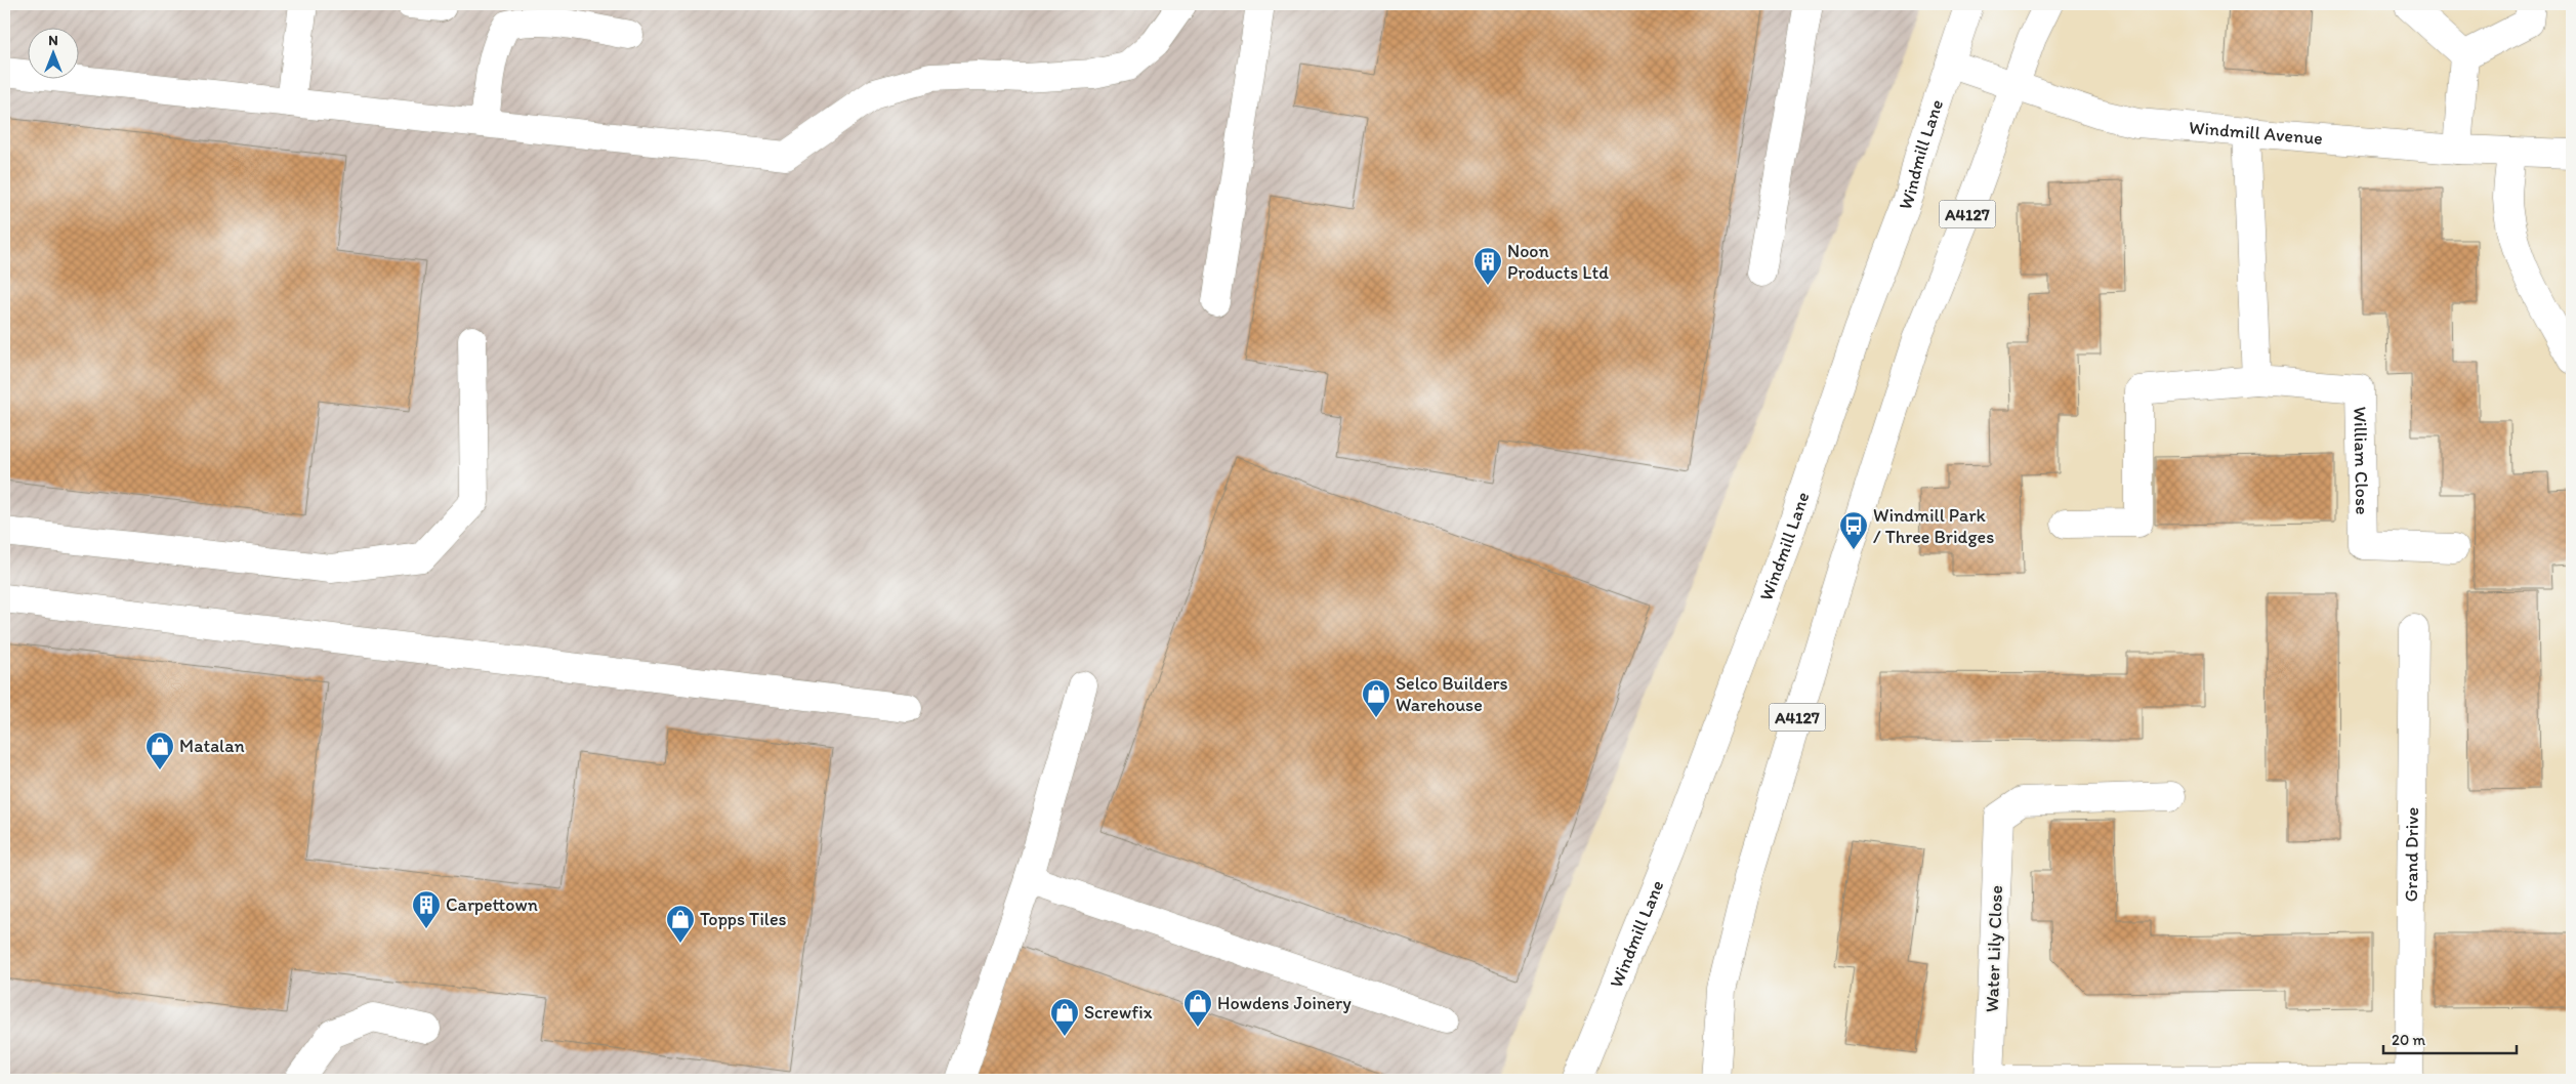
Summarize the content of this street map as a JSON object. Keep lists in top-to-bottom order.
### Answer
{
  "streets": {
    "street": [
      "Windmill Avenue",
      "Windmill Lane",
      "A4127",
      "William Close",
      "Grand Drive",
      "Water Lily Close"
    ]
  },
  "crossings": [
    ["Windmill Avenue", "Windmill Lane"],
    ["Windmill Avenue", "A4127"]
  ],
  "places": {
    "building": ["Noon Products Ltd", "Carpettown"],
    "bus stop": ["Windmill Park / Three Bridges"],
    "shop": [
      "Selco Builders Warehouse",
      "Matalan",
      "Topps Tiles",
      "Howdens Joinery",
      "Screwfix"
    ]
  },
  "scale_bar": "20 m",
  "north": "top"
}
